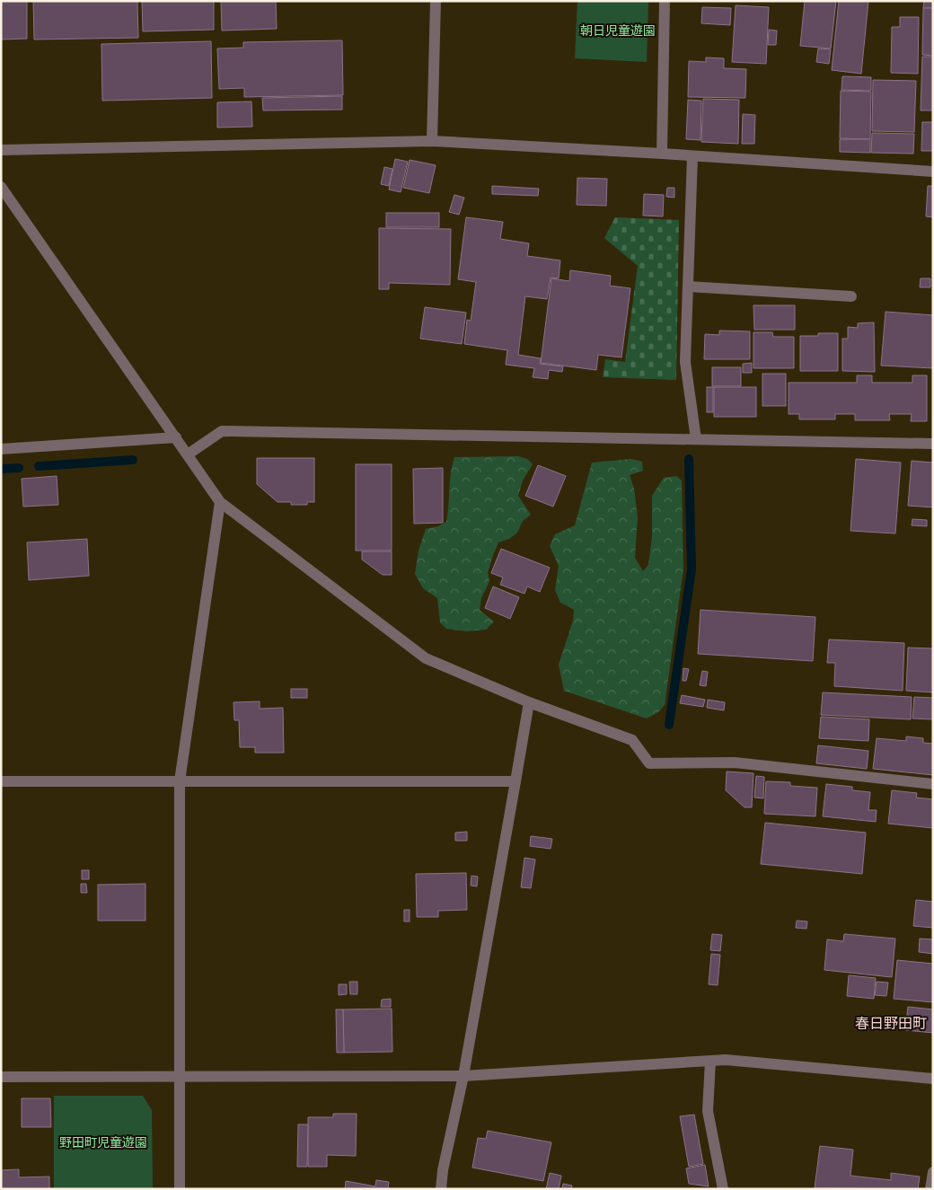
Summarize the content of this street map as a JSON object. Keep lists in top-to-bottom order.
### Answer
{
  "districts": ["春日野田町"],
  "parks": ["朝日児童遊園", "野田町児童遊園"]
}
